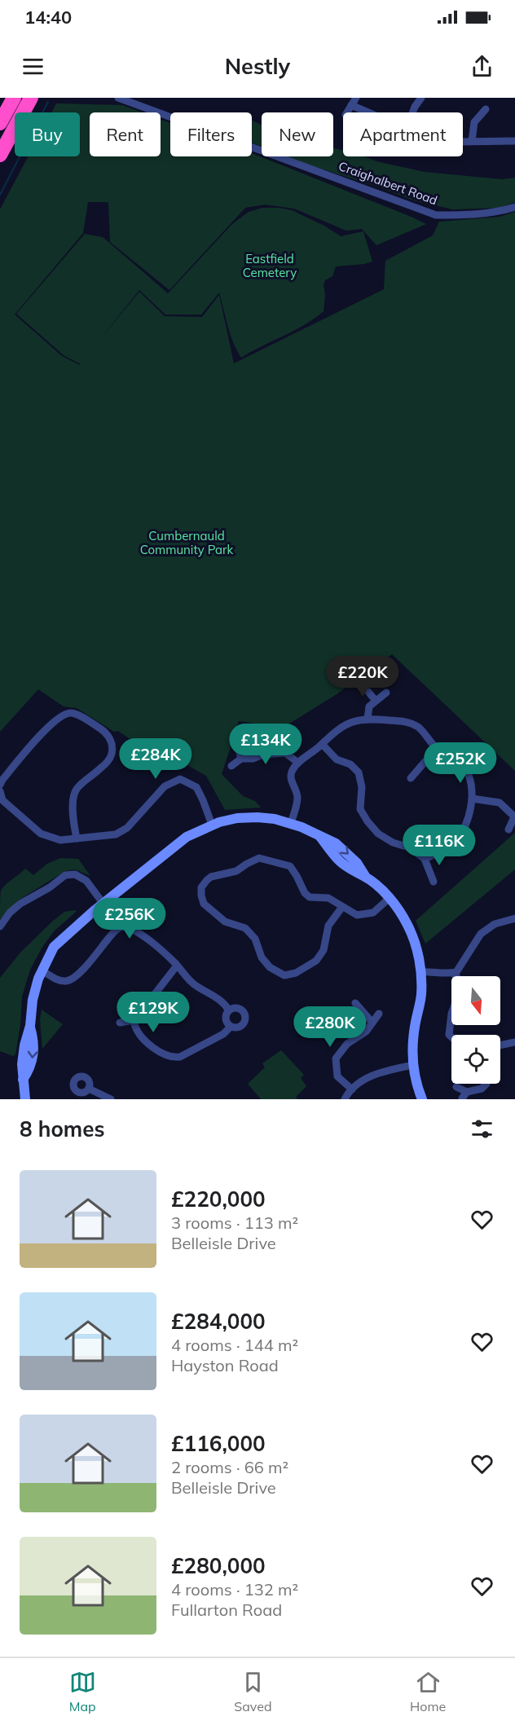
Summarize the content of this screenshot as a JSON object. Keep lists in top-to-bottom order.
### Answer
{
  "streets": {
    "street": ["Craighalbert Road"]
  },
  "parks": ["Eastfield Cemetery", "Cumbernauld Community Park"],
  "north": "bottom",
  "page": {
    "status": "14:40",
    "header": "Nestly",
    "chip": [
      "Buy",
      "Rent",
      "Filters",
      "New",
      "Apartment"
    ],
    "price": [
      "£220K",
      "£134K",
      "£284K",
      "£252K",
      "£116K",
      "£256K",
      "£129K",
      "£280K"
    ],
    "heading": "8 homes",
    "list": [
      {
        "name": "£220,000",
        "note": "3 rooms · 113 m² · Belleisle Drive"
      },
      {
        "name": "£284,000",
        "note": "4 rooms · 144 m² · Hayston Road"
      },
      {
        "name": "£116,000",
        "note": "2 rooms · 66 m² · Belleisle Drive"
      },
      {
        "name": "£280,000",
        "note": "4 rooms · 132 m² · Fullarton Road"
      }
    ],
    "tabs": ["Map", "Saved", "Home"]
  }
}
